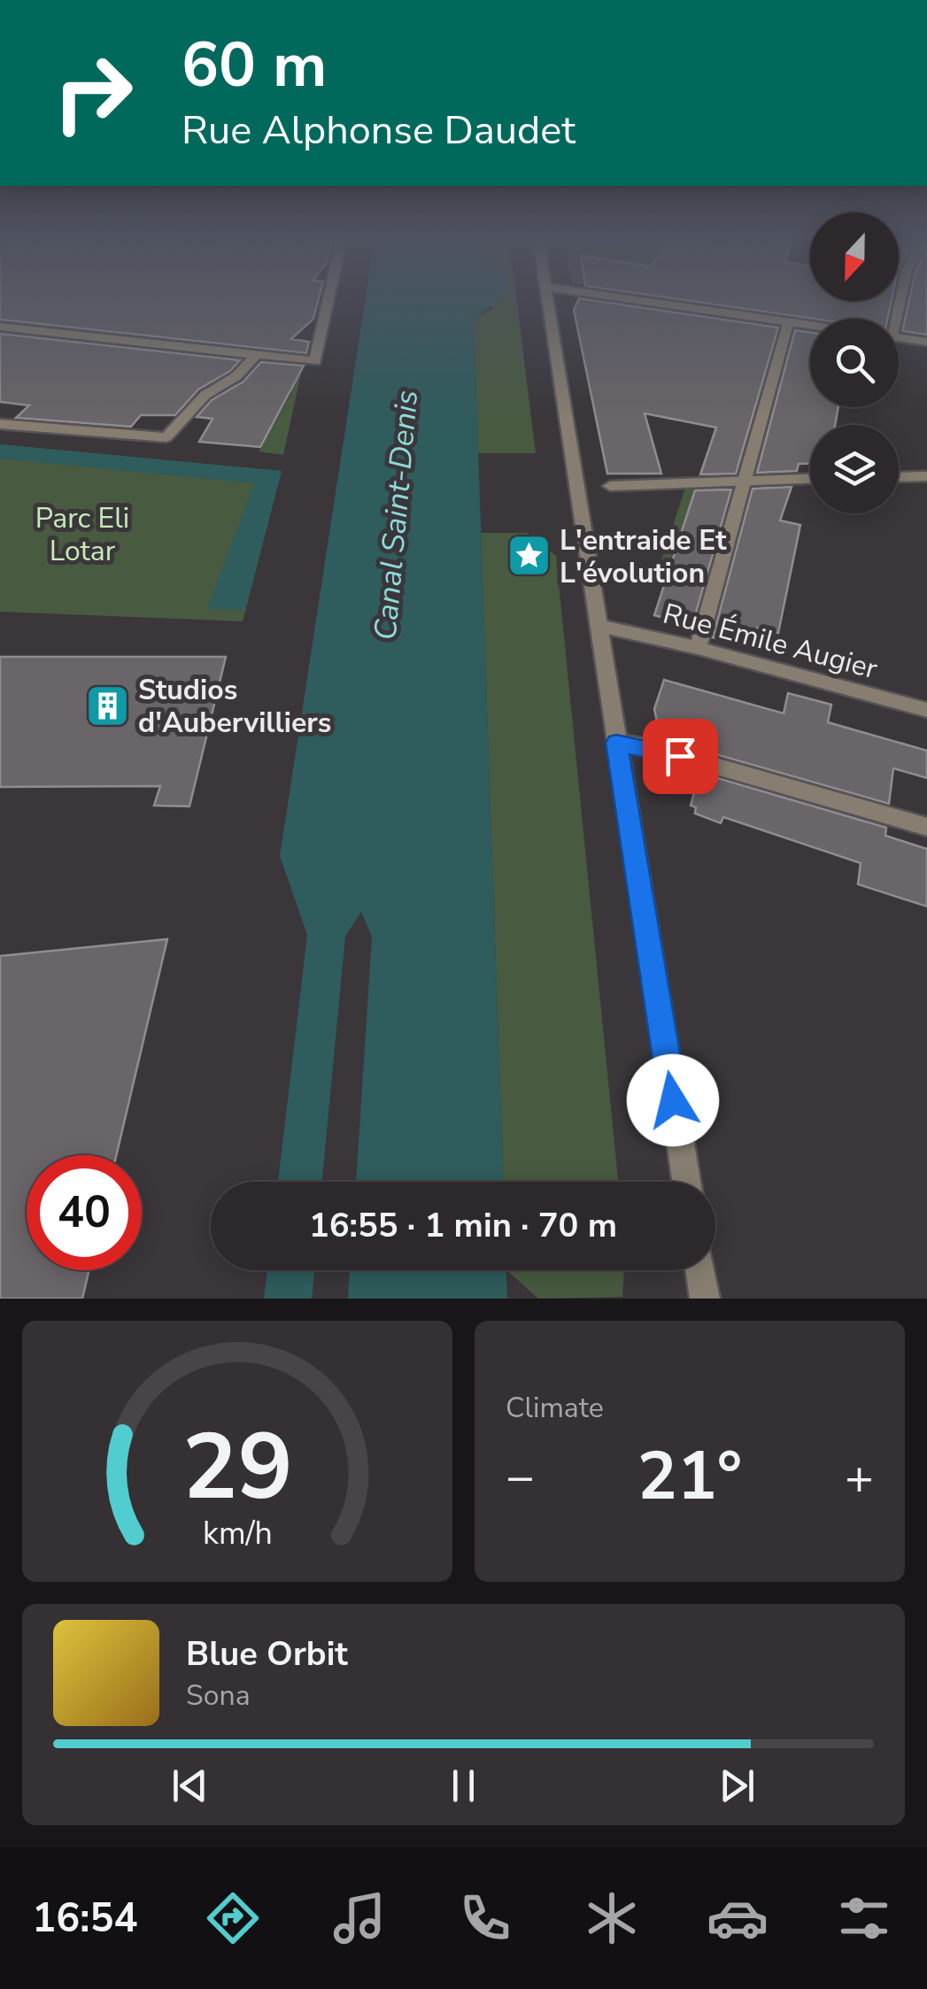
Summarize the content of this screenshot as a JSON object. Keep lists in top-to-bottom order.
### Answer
{
  "streets": {
    "street": ["Rue Émile Augier"]
  },
  "water": ["Canal Saint-Denis"],
  "parks": ["Parc Eli Lotar"],
  "places": {
    "place": ["L'entraide Et L'évolution"],
    "building": ["Studios d'Aubervilliers"]
  },
  "north": "bottom",
  "page": {
    "turn": ["60 m", "Rue Alphonse Daudet"],
    "limit": "40",
    "trip": "16:55 · 1 min · 70 m",
    "tile": "Climate",
    "heat": ["−", "21°", "+"],
    "song": ["Blue Orbit", "Sona"],
    "tabs": "16:54",
    "gauge": ["29", "km/h"]
  }
}
